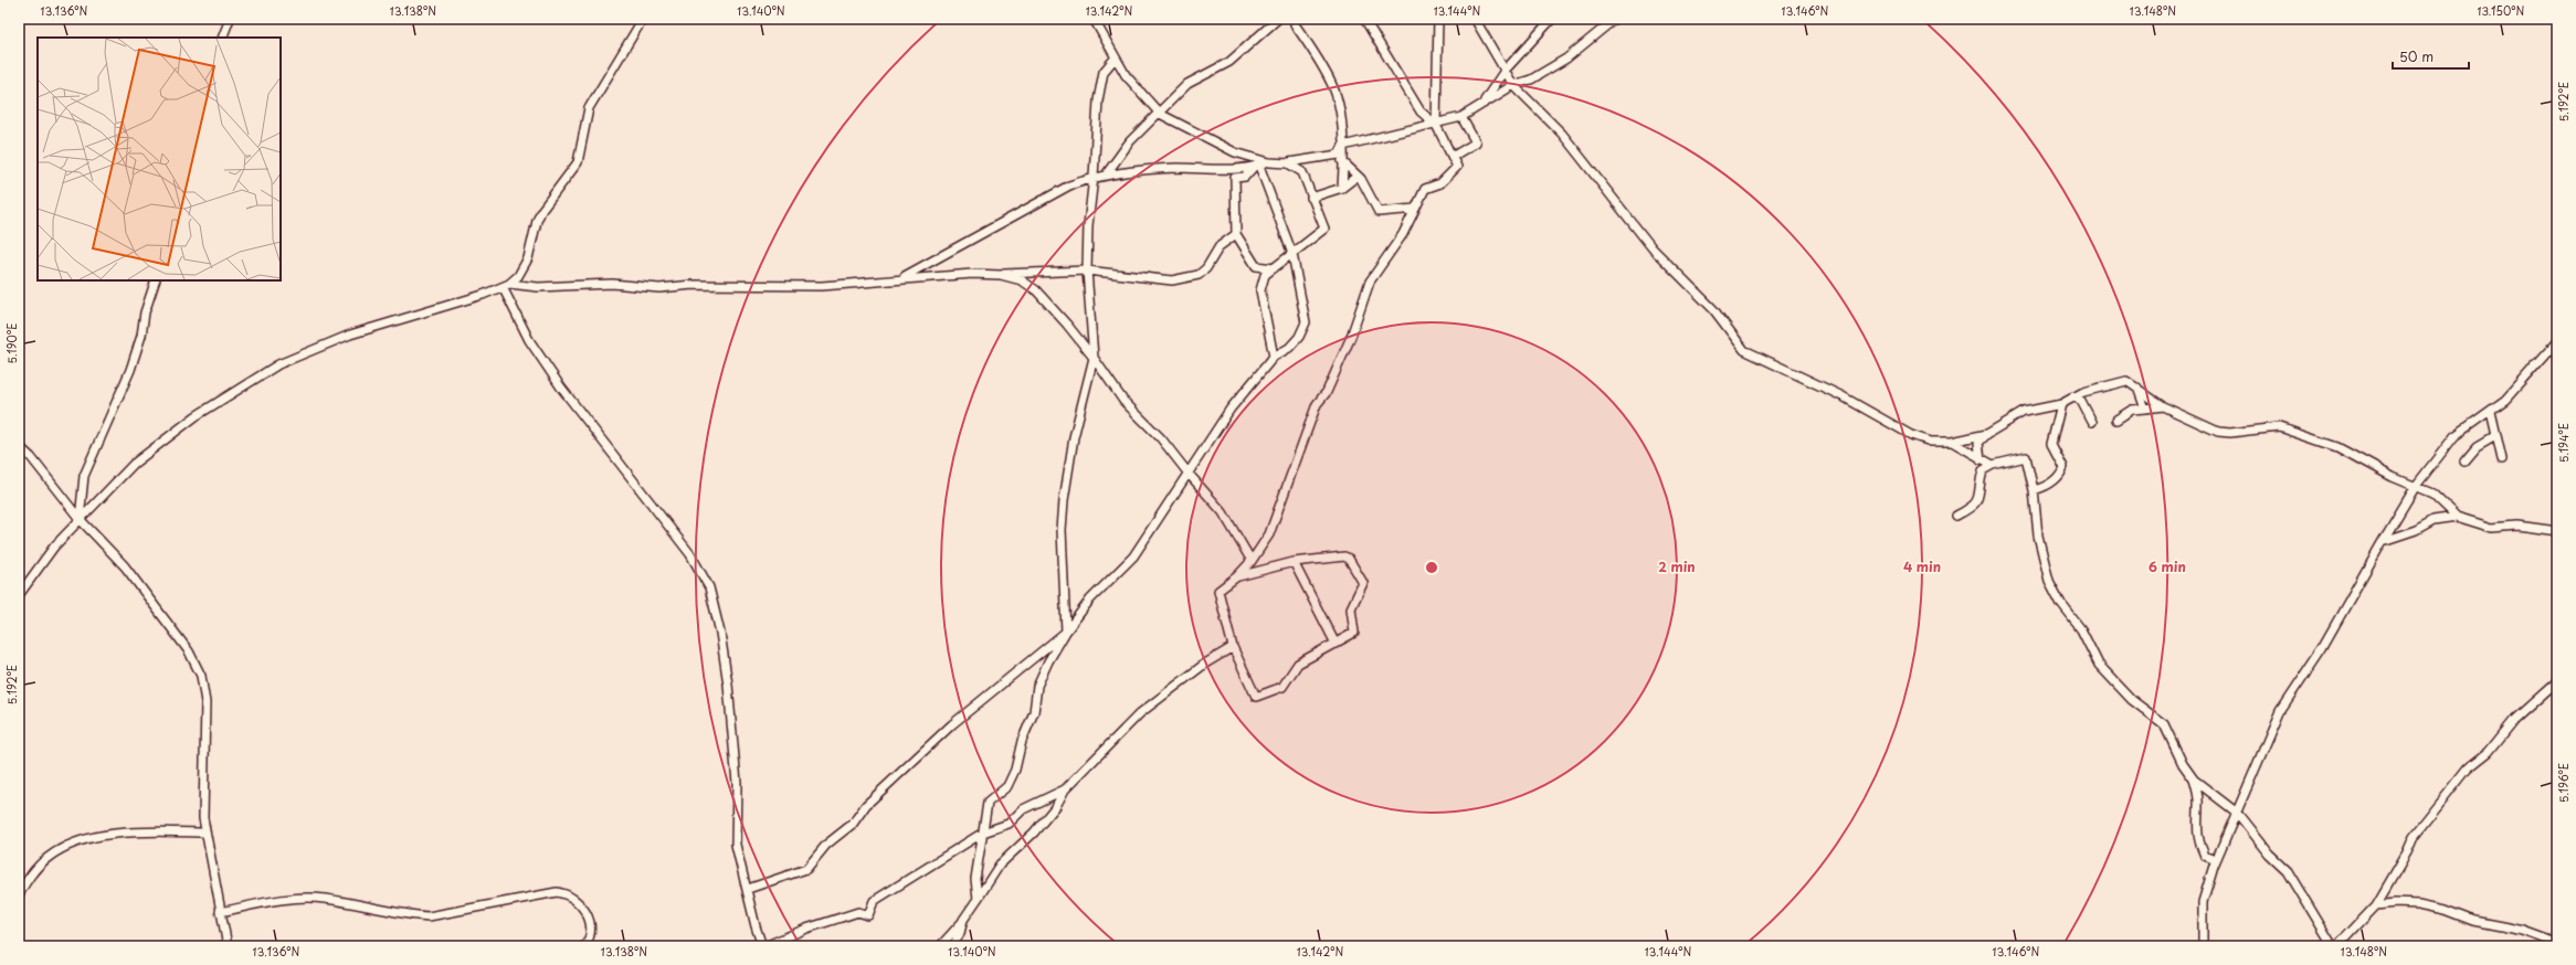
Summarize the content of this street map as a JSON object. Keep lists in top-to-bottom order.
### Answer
{
  "scale_bar": "50 m",
  "coordinates": [
    "13.136°N",
    "13.138°N",
    "13.140°N",
    "13.142°N",
    "13.144°N",
    "13.146°N",
    "13.148°N",
    "13.150°N",
    "5.192°E",
    "5.190°E",
    "5.194°E",
    "5.196°E"
  ],
  "rings": ["2 min", "4 min", "6 min"]
}
